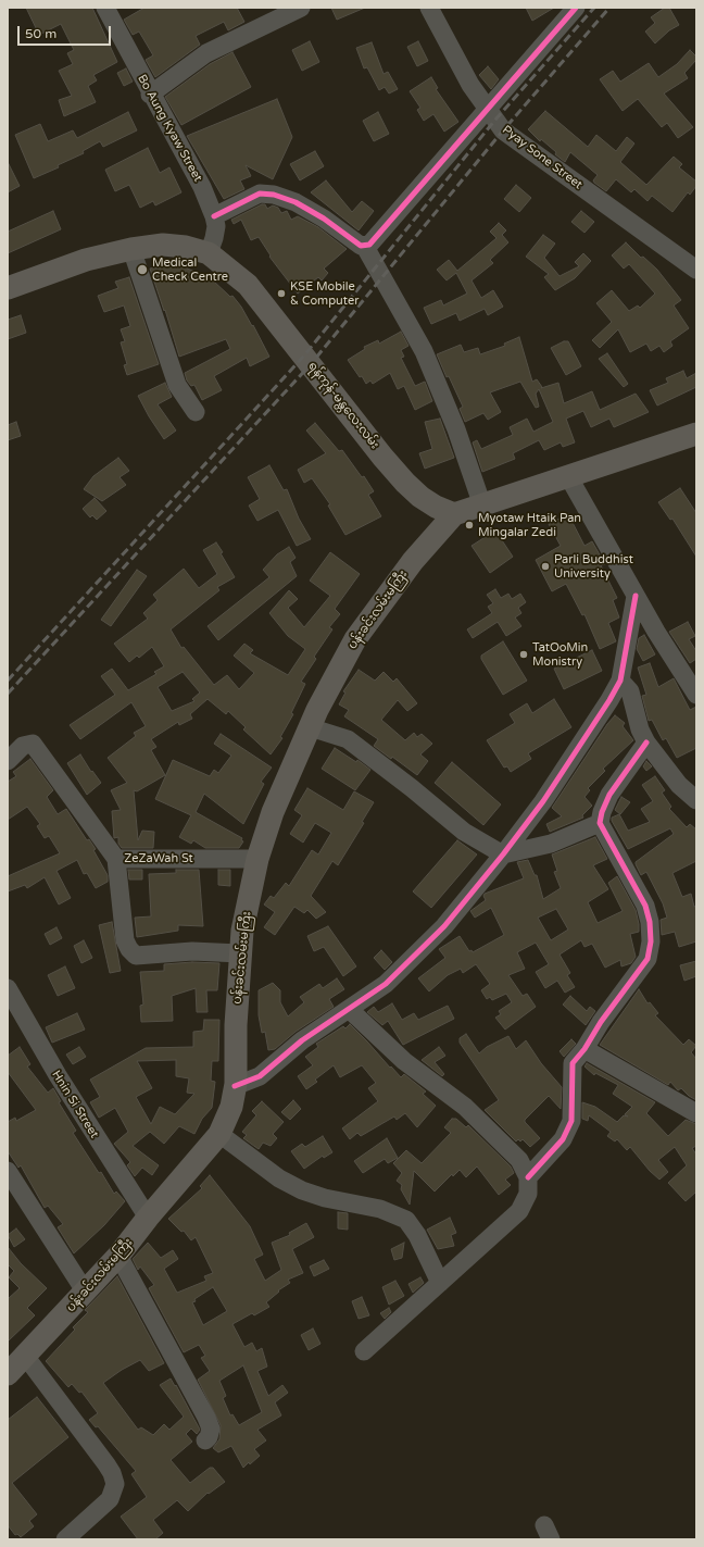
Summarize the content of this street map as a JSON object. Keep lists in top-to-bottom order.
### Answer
{
  "streets": {
    "main road": ["ရန်ကုန်-မန္တလေးလမ်း", "ပန်းခင်းလမ်းမကြီး"],
    "street": [
      "Bo Aung Kyaw Street",
      "Pyay Sone Street",
      "ZeZaWah St",
      "Hnin Si Street"
    ]
  },
  "crossings": [
    ["Bo Aung Kyaw Street", "ရန်ကုန်-မန္တလေးလမ်း"],
    ["ရန်ကုန်-မန္တလေးလမ်း", "ပန်းခင်းလမ်းမကြီး"],
    ["ပန်းခင်းလမ်းမကြီး", "ZeZaWah St"],
    ["ပန်းခင်းလမ်းမကြီး", "Hnin Si Street"]
  ],
  "places": [
    "Medical Check Centre",
    "KSE Mobile & Computer",
    "Myotaw Htaik Pan Mingalar Zedi",
    "Parli Buddhist University",
    "TatOoMin Monistry"
  ],
  "scale_bar": "50 m"
}
